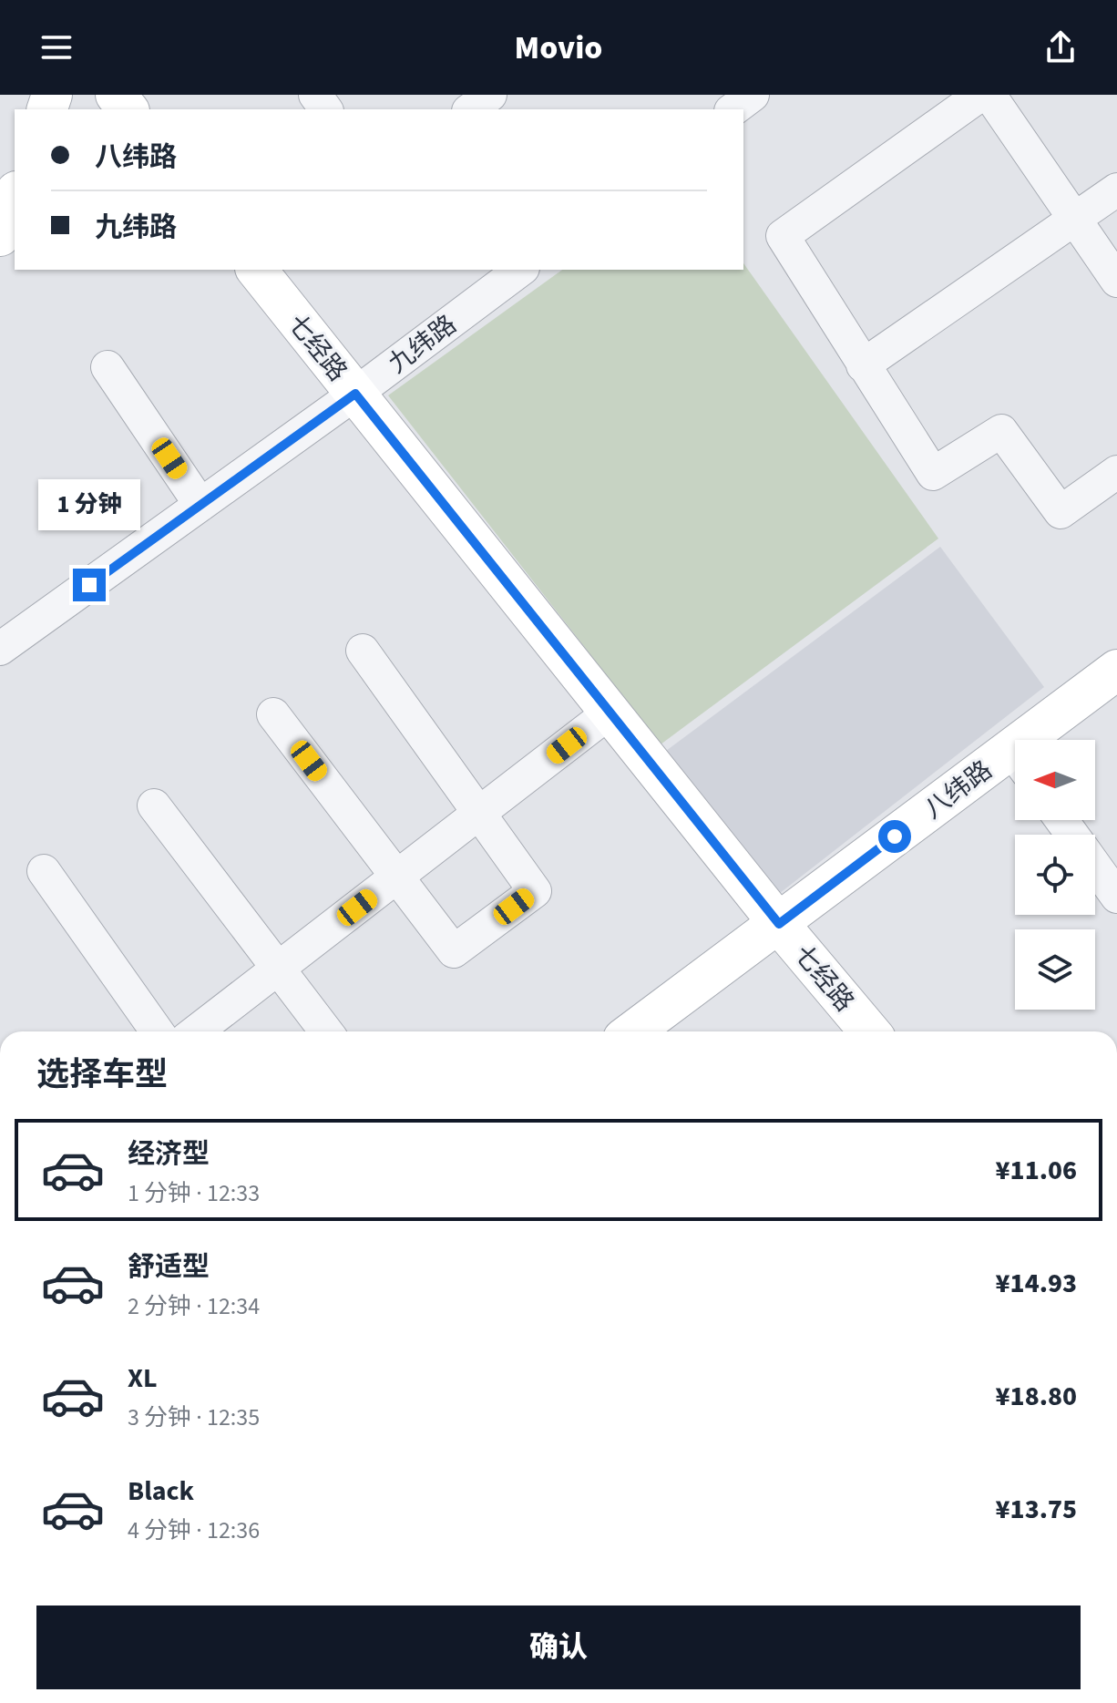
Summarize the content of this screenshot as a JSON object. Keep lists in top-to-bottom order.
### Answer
{
  "streets": {
    "street": ["九纬路", "七经路", "八纬路"]
  },
  "crossings": [
    ["九纬路", "七经路"],
    ["七经路", "八纬路"]
  ],
  "north": "left",
  "page": {
    "header": "Movio",
    "banner": ["八纬路", "九纬路"],
    "bubble": "1 分钟",
    "heading": "选择车型",
    "list": [
      {
        "name": "经济型",
        "note": "1 分钟 · 12:33",
        "value": "¥11.06"
      },
      {
        "name": "舒适型",
        "note": "2 分钟 · 12:34",
        "value": "¥14.93"
      },
      {
        "name": "XL",
        "note": "3 分钟 · 12:35",
        "value": "¥18.80"
      },
      {
        "name": "Black",
        "note": "4 分钟 · 12:36",
        "value": "¥13.75"
      }
    ],
    "buttons": "确认"
  }
}
